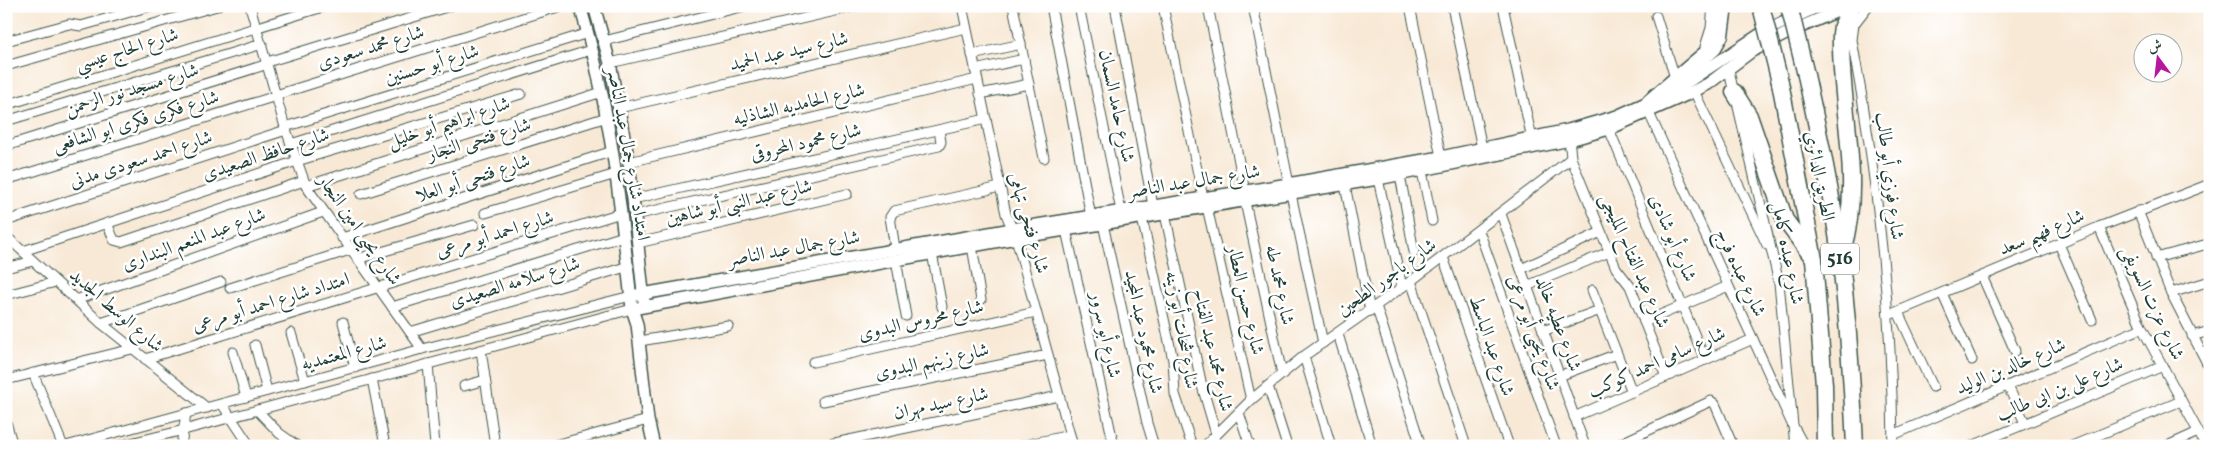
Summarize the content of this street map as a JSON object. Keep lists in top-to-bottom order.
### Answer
{
  "streets": {
    "highway": ["الطريق الدائري", "516"],
    "street": [
      "شارع محمد سعودى",
      "شارع الحاج عيسي",
      "شارع سيد عبد الحميد",
      "شارع أبو حسنين",
      "شارع مسجد نور الرحمن",
      "شارع الحامديه الشاذليه",
      "شارع حامد السمان",
      "شارع فكرى فكرى ابو الشافعى",
      "شارع ابراهيم أبو خليل",
      "شارع فتحى النجار",
      "شارع محمود المحروقى",
      "امتداد شارع جمال عبد الناصر",
      "شارع حافظ الصعيدى",
      "شارع احمد سعودى مدنى",
      "شارع فوزي أبو طالب",
      "شارع فتحى أبو العلا",
      "شارع جمال عبد الناصر",
      "شارع عبد النبى أبو شاهين",
      "شارع فتحى تهامى",
      "شارع يحيى امين النجار",
      "شارع فهيم سعد",
      "شارع احمد أبو مرعى",
      "شارع أبو شادى",
      "شارع عبد المنعم البندارى",
      "شارع عبده كامل",
      "شارع عبد الفتاح المليجى",
      "شارع عبده فرج",
      "شارع باجور الطحين",
      "شارع سلامه الصعيدى",
      "شارع محمد طه",
      "شارع حسن العطار",
      "امتداد شارع احمد أبو مرعى",
      "شارع عزت السويفى",
      "شارع الوسط الجديد",
      "شارع محروس البدوى",
      "شارع عطيه خالد",
      "شارع شحات أبو زينه",
      "شارع محمود عبد المجيد",
      "شارع يحيى أبو مرعى",
      "شارع أبو سرور",
      "شارع عبد الباسط",
      "شارع محمد عبد الفتاح",
      "شارع المعتمديه",
      "شارع زينهم البدوى",
      "شارع سامى احمد كوكب",
      "شارع خالد بن الوليد",
      "شارع على بن ابى طالب",
      "شارع سيد مهران"
    ]
  },
  "crossings": [
    ["شارع محمد سعودى", "شارع فكرى فكرى ابو الشافعى"],
    ["شارع محمد سعودى", "شارع يحيى امين النجار"],
    ["شارع الحاج عيسي", "شارع يحيى امين النجار"],
    ["شارع سيد عبد الحميد", "امتداد شارع جمال عبد الناصر"],
    ["شارع سيد عبد الحميد", "شارع فتحى تهامى"],
    ["شارع أبو حسنين", "امتداد شارع جمال عبد الناصر"],
    ["شارع أبو حسنين", "شارع احمد سعودى مدنى"],
    ["شارع أبو حسنين", "شارع يحيى امين النجار"],
    ["شارع مسجد نور الرحمن", "شارع يحيى امين النجار"],
    ["شارع الحامديه الشاذليه", "امتداد شارع جمال عبد الناصر"],
    ["شارع الحامديه الشاذليه", "شارع فتحى تهامى"],
    ["شارع حامد السمان", "شارع جمال عبد الناصر"],
    ["شارع فكرى فكرى ابو الشافعى", "شارع يحيى امين النجار"],
    ["شارع ابراهيم أبو خليل", "امتداد شارع جمال عبد الناصر"],
    ["شارع ابراهيم أبو خليل", "شارع حافظ الصعيدى"],
    ["شارع ابراهيم أبو خليل", "شارع يحيى امين النجار"],
    ["شارع فتحى النجار", "امتداد شارع جمال عبد الناصر"],
    ["شارع محمود المحروقى", "امتداد شارع جمال عبد الناصر"],
    ["شارع محمود المحروقى", "شارع فتحى تهامى"],
    ["امتداد شارع جمال عبد الناصر", "شارع فتحى أبو العلا"],
    ["امتداد شارع جمال عبد الناصر", "شارع جمال عبد الناصر"],
    ["امتداد شارع جمال عبد الناصر", "شارع عبد النبى أبو شاهين"],
    ["امتداد شارع جمال عبد الناصر", "شارع احمد أبو مرعى"],
    ["امتداد شارع جمال عبد الناصر", "شارع سلامه الصعيدى"],
    ["امتداد شارع جمال عبد الناصر", "شارع المعتمديه"],
    ["شارع حافظ الصعيدى", "شارع يحيى امين النجار"],
    ["شارع حافظ الصعيدى", "شارع الوسط الجديد"],
    ["شارع احمد سعودى مدنى", "شارع يحيى امين النجار"],
    ["شارع فوزي أبو طالب", "شارع فهيم سعد"],
    ["شارع فوزي أبو طالب", "شارع خالد بن الوليد"],
    ["شارع فتحى أبو العلا", "شارع يحيى امين النجار"],
    ["شارع جمال عبد الناصر", "شارع فتحى تهامى"],
    ["شارع جمال عبد الناصر", "شارع أبو شادى"],
    ["شارع جمال عبد الناصر", "شارع عبده كامل"],
    ["شارع جمال عبد الناصر", "شارع عبده فرج"],
    ["شارع جمال عبد الناصر", "شارع محمد طه"],
    ["شارع جمال عبد الناصر", "شارع حسن العطار"],
    ["شارع جمال عبد الناصر", "شارع شحات أبو زينه"],
    ["شارع جمال عبد الناصر", "شارع محمود عبد المجيد"],
    ["شارع جمال عبد الناصر", "شارع أبو سرور"],
    ["شارع جمال عبد الناصر", "شارع محمد عبد الفتاح"],
    ["شارع جمال عبد الناصر", "شارع المعتمديه"],
    ["شارع فتحى تهامى", "شارع محروس البدوى"],
    ["شارع فتحى تهامى", "شارع زينهم البدوى"],
    ["شارع فتحى تهامى", "شارع سيد مهران"],
    ["شارع يحيى امين النجار", "شارع احمد أبو مرعى"],
    ["شارع يحيى امين النجار", "شارع عبد المنعم البندارى"],
    ["شارع يحيى امين النجار", "شارع سلامه الصعيدى"],
    ["شارع يحيى امين النجار", "امتداد شارع احمد أبو مرعى"],
    ["شارع يحيى امين النجار", "شارع المعتمديه"],
    ["شارع فهيم سعد", "شارع عزت السويفى"],
    ["شارع احمد أبو مرعى", "امتداد شارع احمد أبو مرعى"],
    ["شارع أبو شادى", "شارع سامى احمد كوكب"],
    ["شارع عبد المنعم البندارى", "شارع الوسط الجديد"],
    ["شارع عبده كامل", "شارع عبده فرج"],
    ["شارع عبد الفتاح المليجى", "شارع باجور الطحين"],
    ["شارع عبد الفتاح المليجى", "شارع سامى احمد كوكب"],
    ["شارع عبده فرج", "شارع سامى احمد كوكب"],
    ["شارع باجور الطحين", "شارع محمد طه"],
    ["شارع باجور الطحين", "شارع حسن العطار"],
    ["شارع باجور الطحين", "شارع عطيه خالد"],
    ["شارع باجور الطحين", "شارع يحيى أبو مرعى"],
    ["شارع باجور الطحين", "شارع عبد الباسط"],
    ["شارع باجور الطحين", "شارع محمد عبد الفتاح"],
    ["امتداد شارع احمد أبو مرعى", "شارع الوسط الجديد"],
    ["شارع عزت السويفى", "شارع خالد بن الوليد"],
    ["شارع عزت السويفى", "شارع على بن ابى طالب"],
    ["شارع الوسط الجديد", "شارع المعتمديه"],
    ["شارع عطيه خالد", "شارع سامى احمد كوكب"]
  ],
  "north": "top"
}
